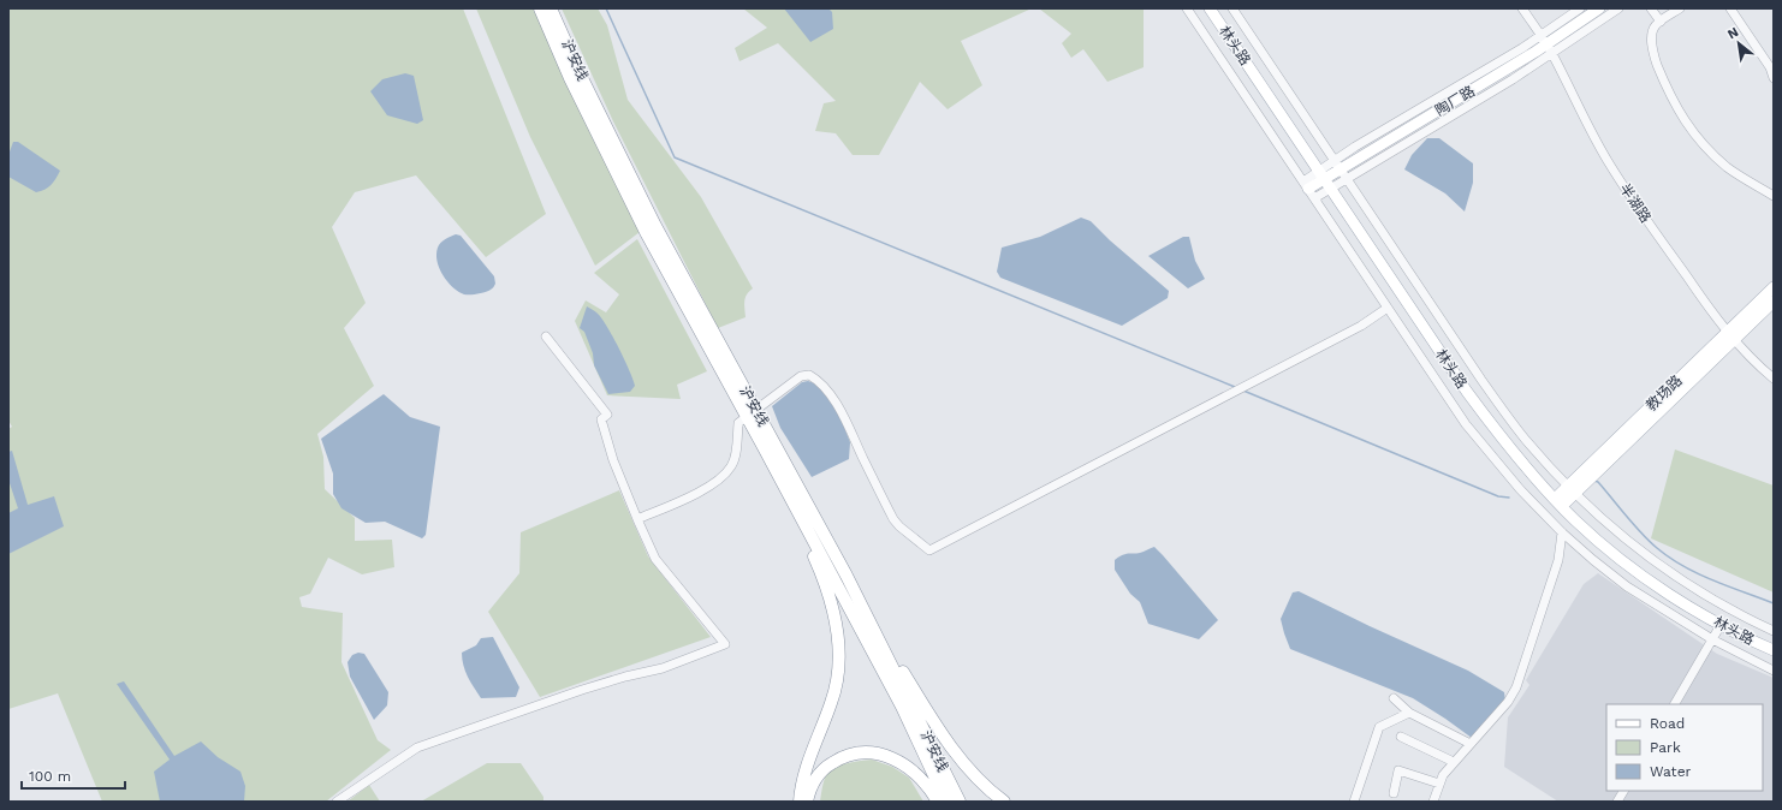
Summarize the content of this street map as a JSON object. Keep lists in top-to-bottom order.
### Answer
{
  "streets": {
    "highway": ["沪安线"],
    "main road": ["林头路", "陶厂路", "教场路"],
    "street": ["半湖路"]
  },
  "crossings": [
    ["林头路", "陶厂路"],
    ["林头路", "教场路"],
    ["陶厂路", "半湖路"],
    ["半湖路", "教场路"]
  ],
  "legend": ["Road", "Park", "Water"],
  "scale_bar": "100 m",
  "north": "top left"
}
